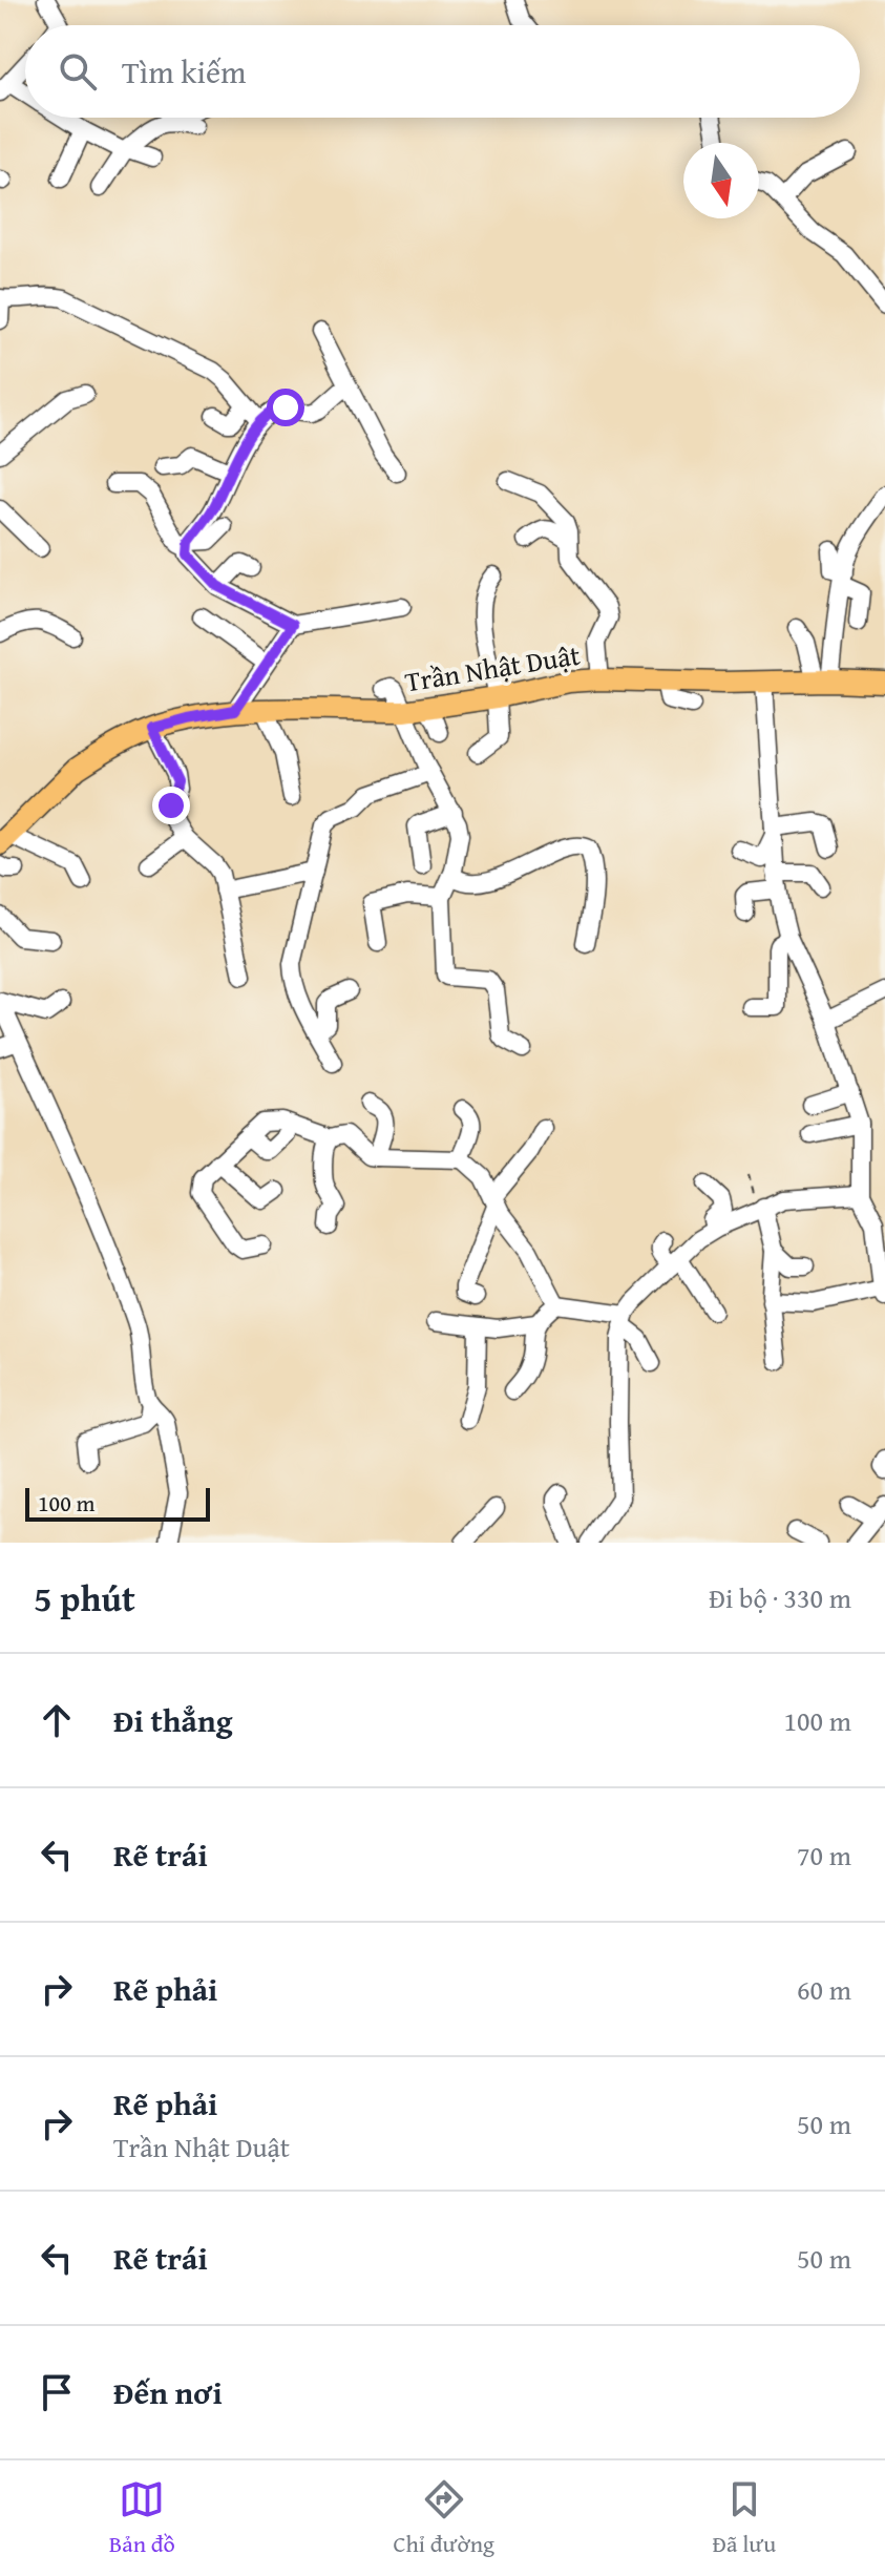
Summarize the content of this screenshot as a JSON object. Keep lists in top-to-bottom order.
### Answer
{
  "streets": {
    "main road": ["Trần Nhật Duật"]
  },
  "scale_bar": "100 m",
  "north": "bottom",
  "page": {
    "search": "Tìm kiếm",
    "scale": "100 m",
    "heading": ["5 phút", "Đi bộ · 330 m"],
    "list": [
      ["Đi thẳng", "100 m"],
      ["Rẽ trái", "70 m"],
      ["Rẽ phải", "60 m"],
      ["Rẽ phải", "Trần Nhật Duật", "50 m"],
      ["Rẽ trái", "50 m"],
      "Đến nơi"
    ],
    "nav": ["Bản đồ", "Chỉ đường", "Đã lưu"]
  }
}
